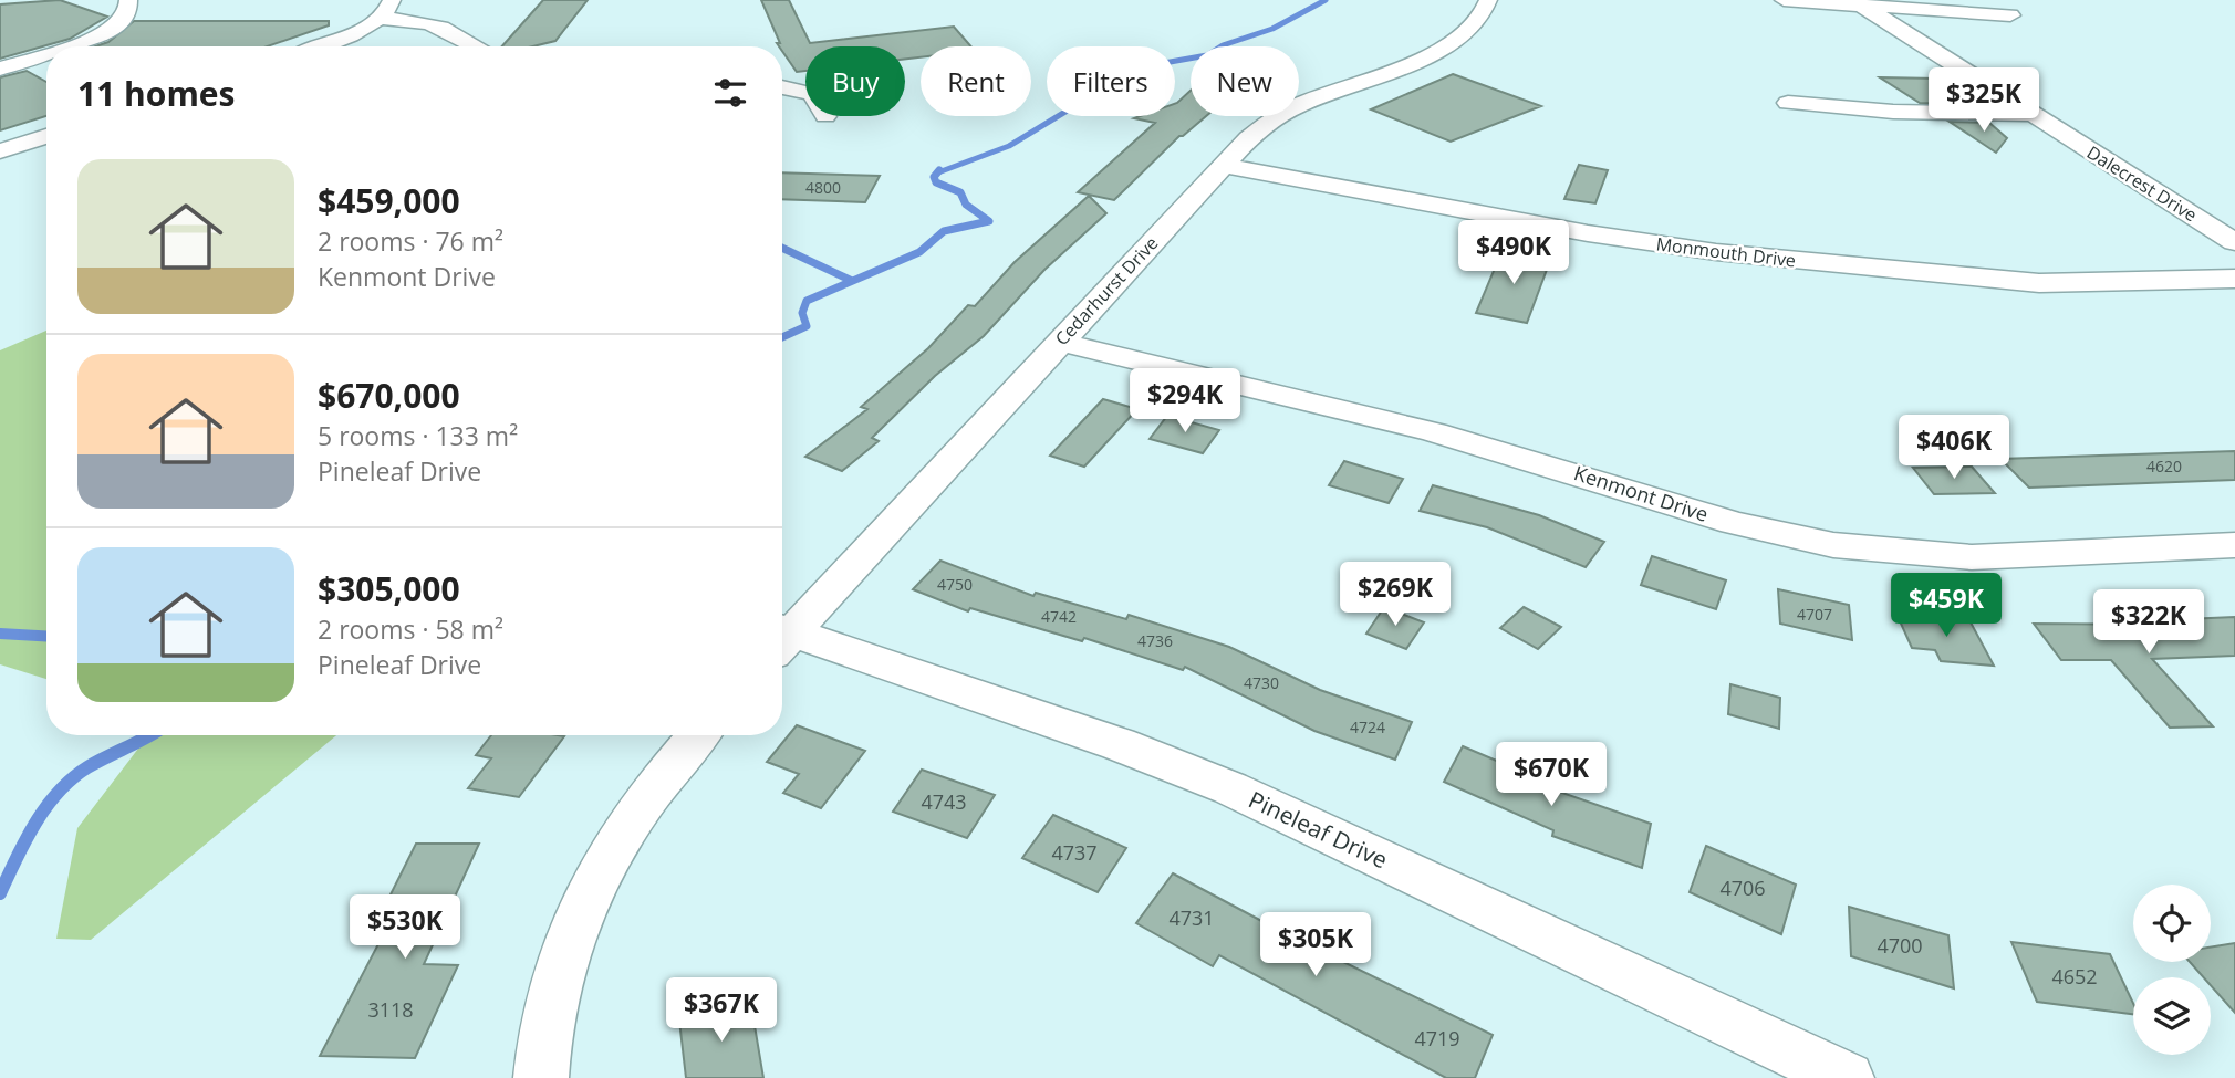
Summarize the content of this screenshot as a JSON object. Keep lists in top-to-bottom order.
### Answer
{
  "streets": {
    "street": [
      "Dalecrest Drive",
      "Monmouth Drive",
      "Cedarhurst Drive",
      "Kenmont Drive",
      "Pineleaf Drive"
    ]
  },
  "crossings": [
    ["Monmouth Drive", "Cedarhurst Drive"],
    ["Cedarhurst Drive", "Kenmont Drive"]
  ],
  "house_numbers": [
    "4800",
    "4620",
    "4750",
    "4707",
    "4742",
    "4736",
    "4730",
    "4724",
    "4743",
    "4737",
    "4706",
    "4731",
    "4700",
    "4652",
    "3118",
    "4719"
  ],
  "page": {
    "chip": [
      "Buy",
      "Rent",
      "Filters",
      "New"
    ],
    "heading": "11 homes",
    "price": [
      "$325K",
      "$490K",
      "$294K",
      "$406K",
      "$269K",
      "$459K",
      "$322K",
      "$670K",
      "$530K",
      "$305K",
      "$367K"
    ],
    "list": [
      {
        "name": "$459,000",
        "note": "2 rooms · 76 m² · Kenmont Drive"
      },
      {
        "name": "$670,000",
        "note": "5 rooms · 133 m² · Pineleaf Drive"
      },
      {
        "name": "$305,000",
        "note": "2 rooms · 58 m² · Pineleaf Drive"
      }
    ]
  }
}
